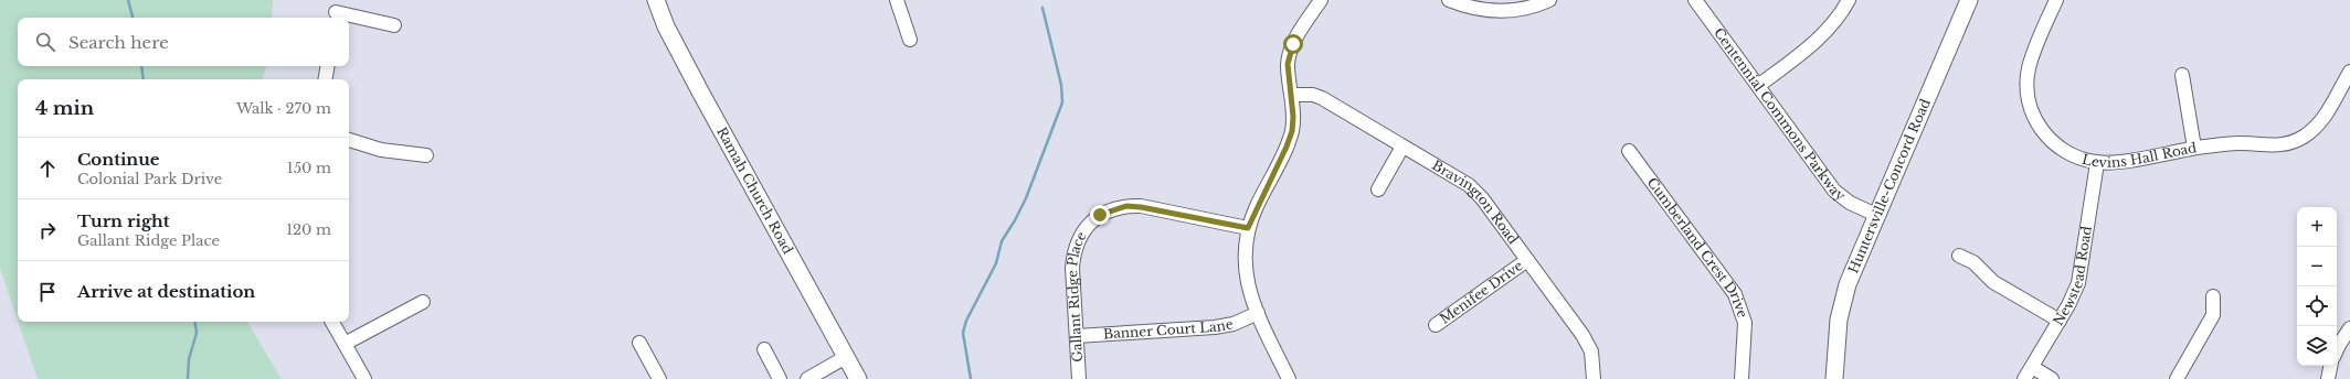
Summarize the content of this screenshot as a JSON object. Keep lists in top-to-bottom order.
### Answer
{
  "streets": {
    "main road": ["Huntersville-Concord Road", "Ramah Church Road"],
    "street": [
      "Centennial Commons Parkway",
      "Levins Hall Road",
      "Bravington Road",
      "Cumberland Crest Drive",
      "Newstead Road",
      "Menifee Drive",
      "Gallant Ridge Place",
      "Banner Court Lane"
    ]
  },
  "crossings": [
    ["Centennial Commons Parkway", "Huntersville-Concord Road"],
    ["Levins Hall Road", "Newstead Road"],
    ["Bravington Road", "Menifee Drive"],
    ["Gallant Ridge Place", "Banner Court Lane"]
  ],
  "page": {
    "search": "Search here",
    "heading": ["4 min", "Walk · 270 m"],
    "list": [
      ["Continue", "Colonial Park Drive", "150 m"],
      ["Turn right", "Gallant Ridge Place", "120 m"],
      "Arrive at destination"
    ],
    "map_buttons": ["+", "−"]
  }
}
